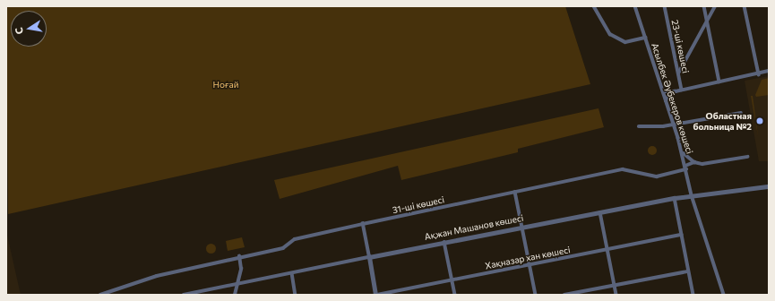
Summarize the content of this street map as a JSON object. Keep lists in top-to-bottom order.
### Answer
{
  "streets": {
    "street": [
      "23-ші көшесі",
      "Асылбек Әубекеров көшесі",
      "31-ші көшесі",
      "Ақжан Машанов көшесі",
      "Хақназар хан көшесі"
    ]
  },
  "crossings": [
    ["Асылбек Әубекеров көшесі", "31-ші көшесі"],
    ["Асылбек Әубекеров көшесі", "Ақжан Машанов көшесі"]
  ],
  "parks": ["Ноғай"],
  "places": ["Областная больница №2"],
  "north": "left"
}
